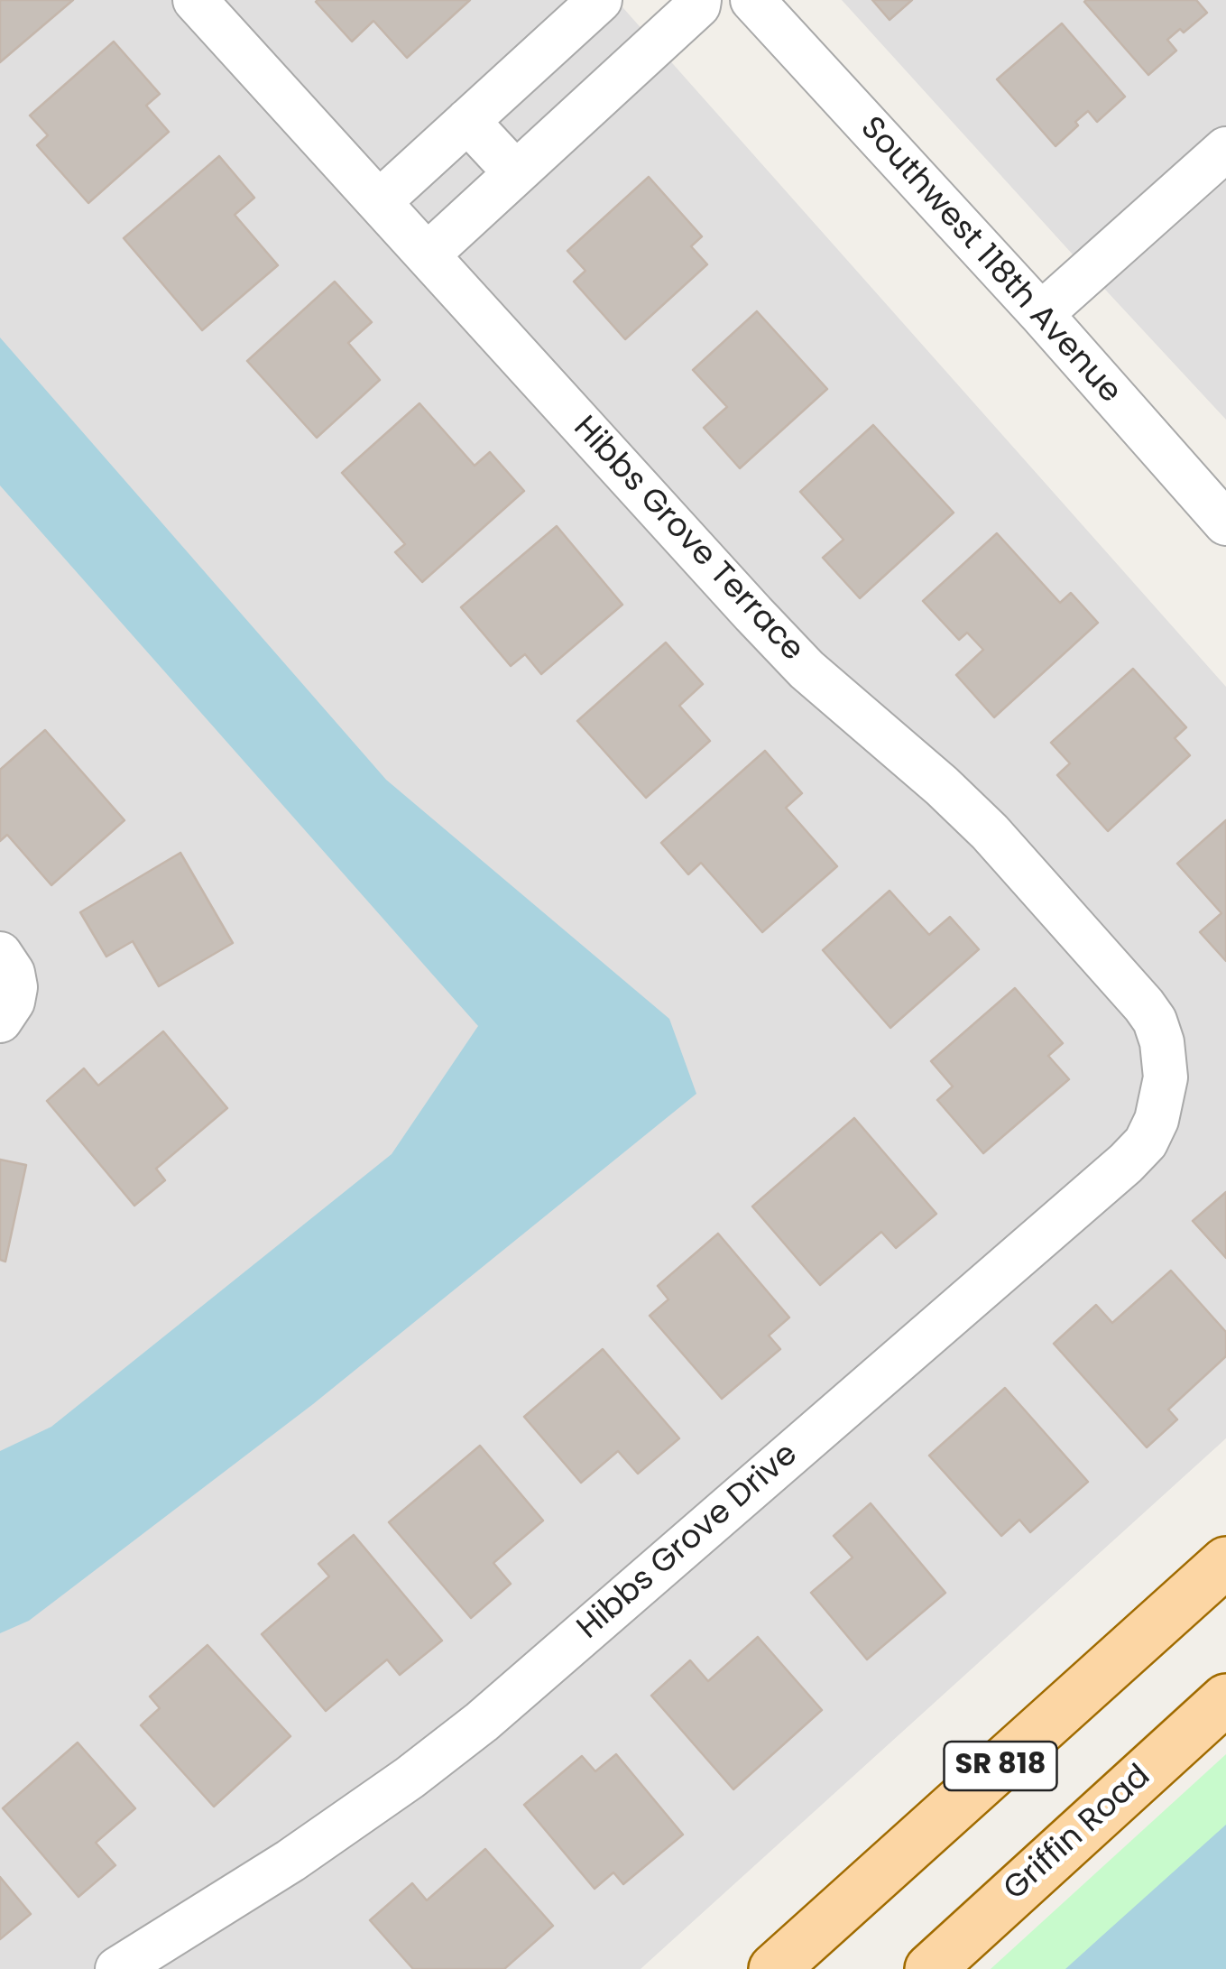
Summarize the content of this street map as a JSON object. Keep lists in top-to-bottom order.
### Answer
{
  "streets": {
    "main road": ["SR 818", "Griffin Road"],
    "street": ["Southwest 118th Avenue", "Hibbs Grove Terrace", "Hibbs Grove Drive"]
  },
  "crossings": [
    ["Hibbs Grove Terrace", "Hibbs Grove Drive"]
  ]
}
